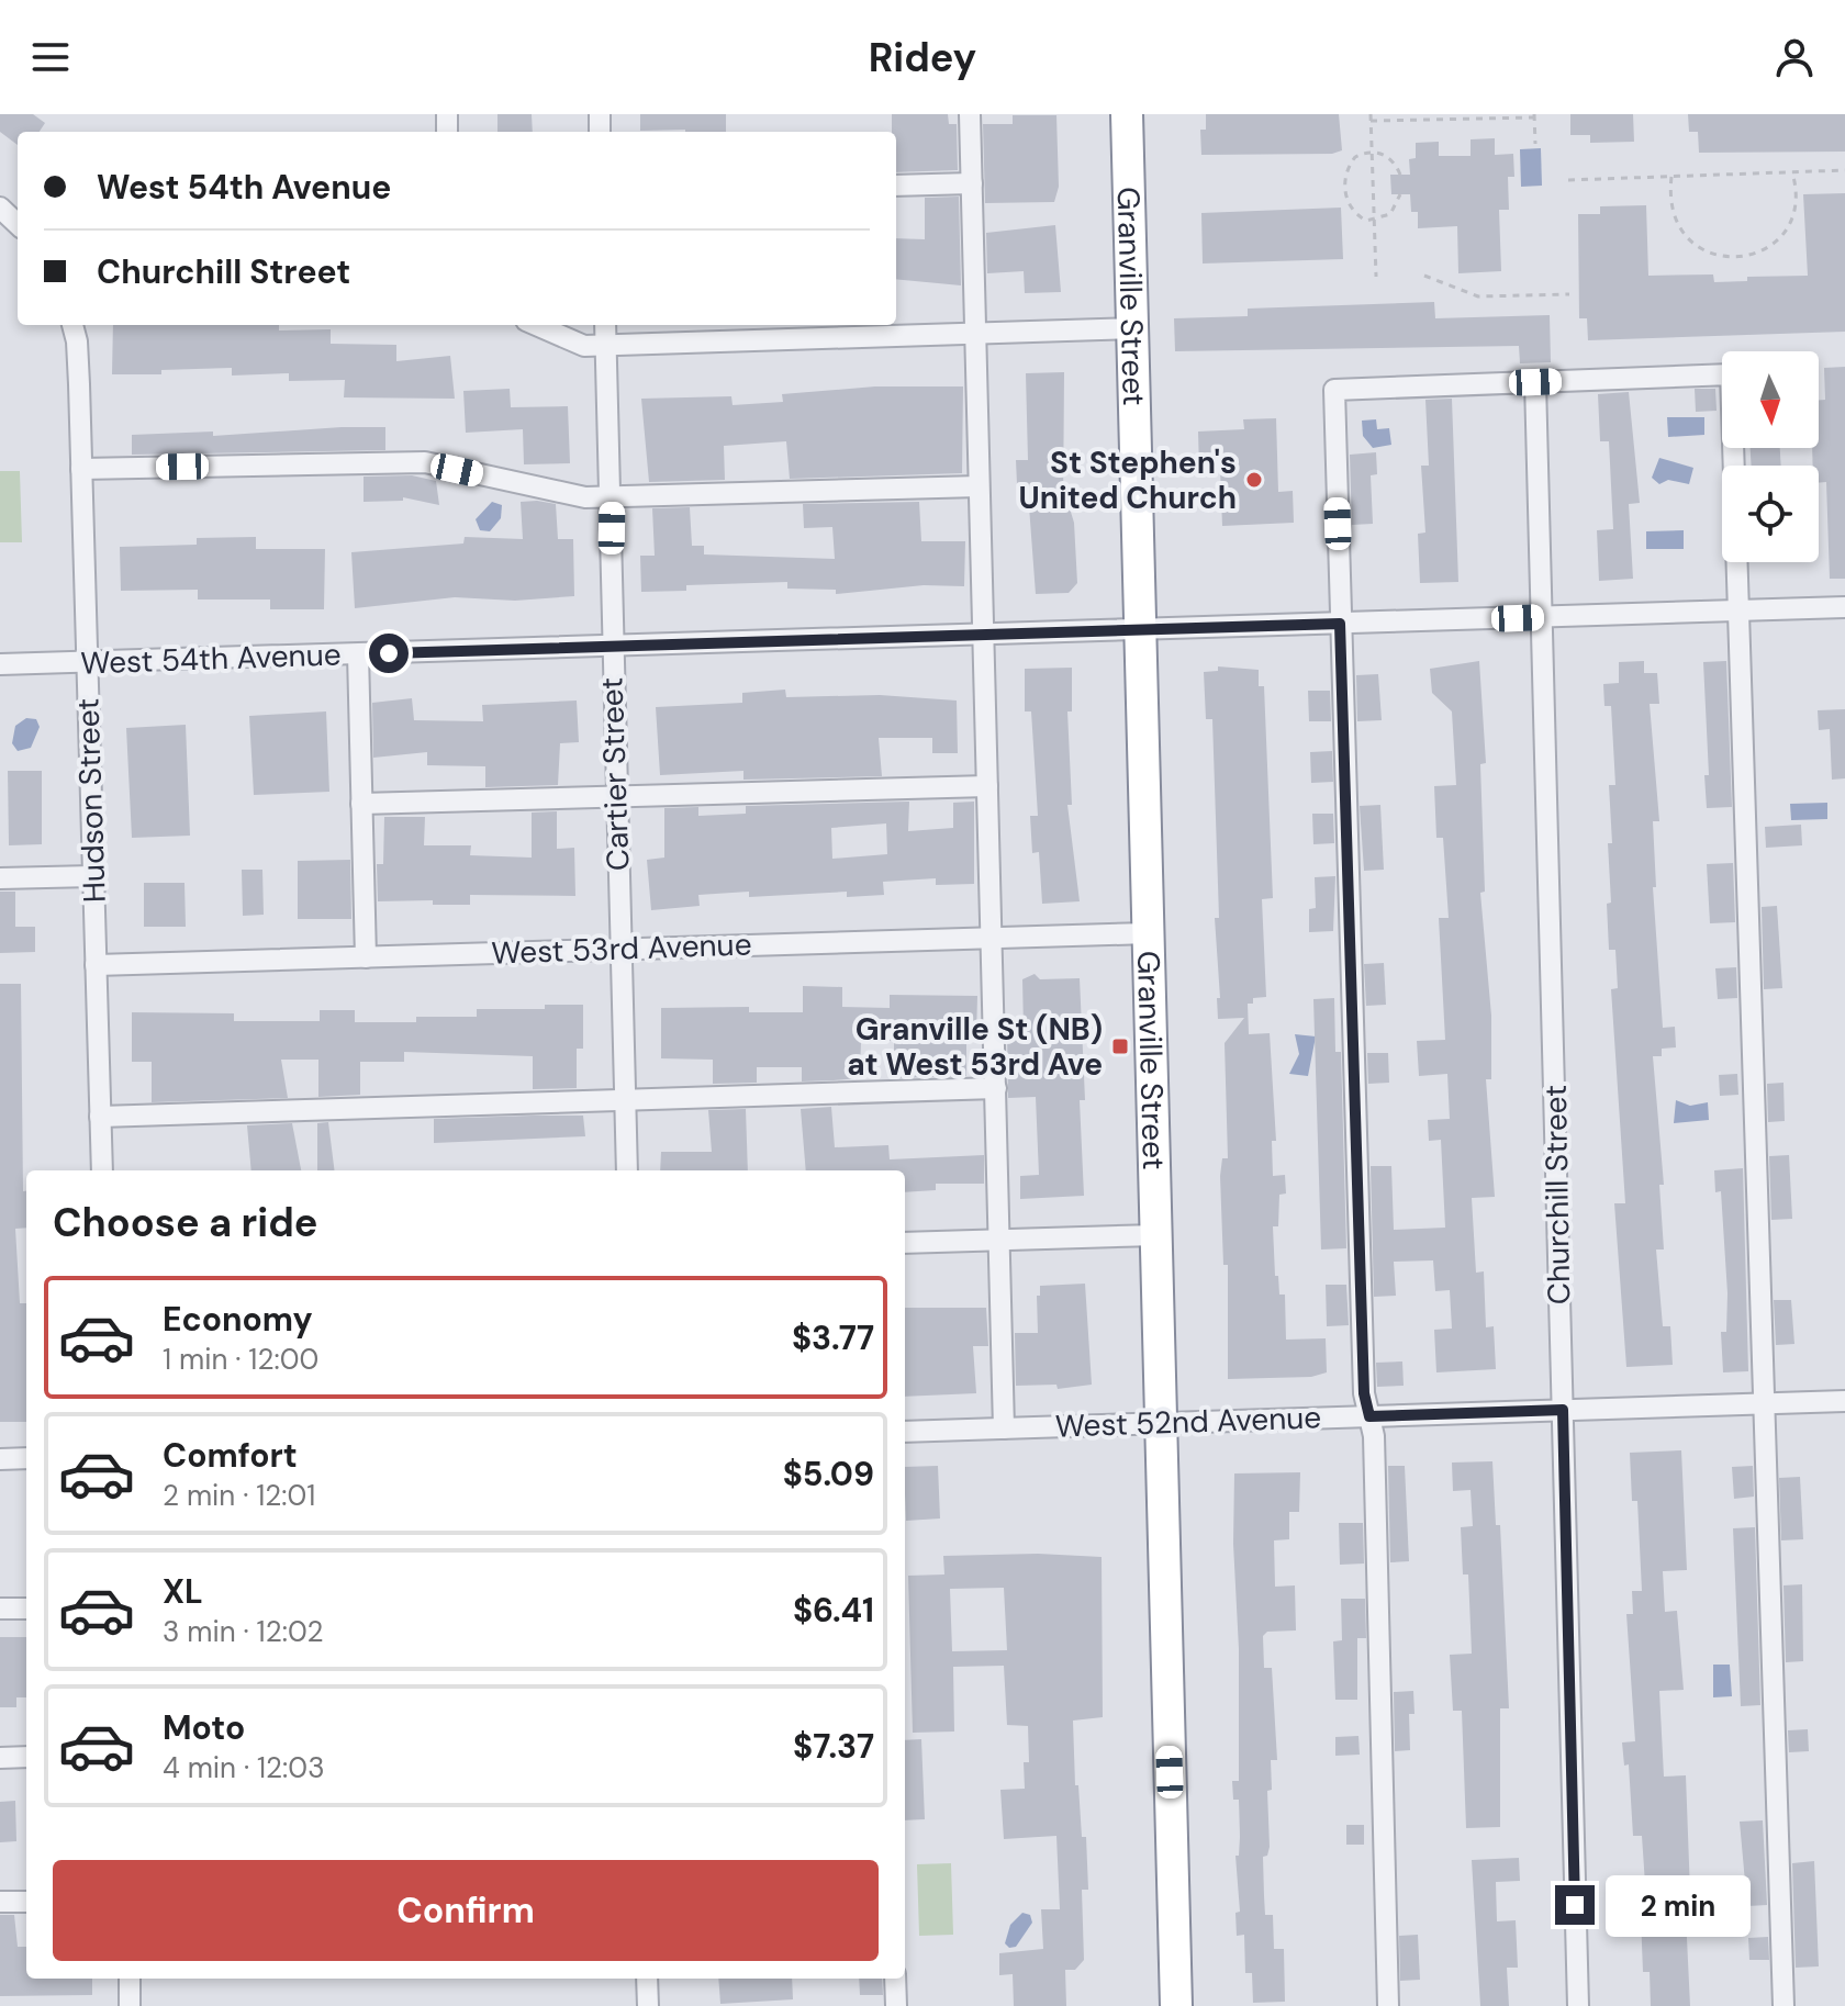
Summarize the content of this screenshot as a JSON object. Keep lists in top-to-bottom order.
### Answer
{
  "streets": {
    "highway": ["Granville Street"],
    "street": [
      "West 54th Avenue",
      "Cartier Street",
      "Hudson Street",
      "West 53rd Avenue",
      "Churchill Street",
      "West 52nd Avenue"
    ]
  },
  "crossings": [
    ["Granville Street", "West 54th Avenue"],
    ["Granville Street", "West 53rd Avenue"],
    ["Granville Street", "West 52nd Avenue"],
    ["West 54th Avenue", "Cartier Street"],
    ["West 54th Avenue", "Hudson Street"],
    ["West 54th Avenue", "Churchill Street"],
    ["Cartier Street", "West 53rd Avenue"],
    ["Hudson Street", "West 53rd Avenue"],
    ["Churchill Street", "West 52nd Avenue"]
  ],
  "places": {
    "other": ["St Stephen's United Church"],
    "transit": ["Granville St (NB) at West 53rd Ave"]
  },
  "north": "bottom",
  "page": {
    "header": "Ridey",
    "banner": ["West 54th Avenue", "Churchill Street"],
    "heading": "Choose a ride",
    "list": [
      {
        "name": "Economy",
        "note": "1 min · 12:00",
        "value": "$3.77"
      },
      {
        "name": "Comfort",
        "note": "2 min · 12:01",
        "value": "$5.09"
      },
      {
        "name": "XL",
        "note": "3 min · 12:02",
        "value": "$6.41"
      },
      {
        "name": "Moto",
        "note": "4 min · 12:03",
        "value": "$7.37"
      }
    ],
    "buttons": "Confirm",
    "bubble": "2 min"
  }
}
